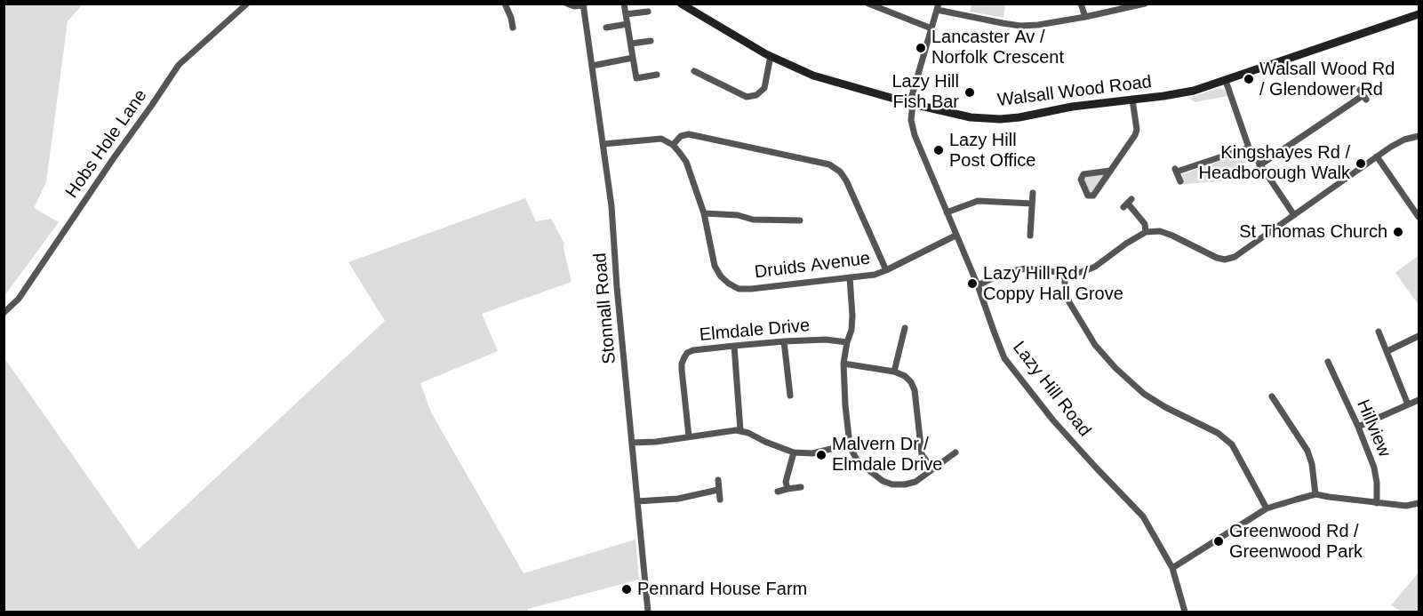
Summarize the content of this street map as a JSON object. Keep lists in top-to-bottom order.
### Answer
{
  "streets": {
    "street": [
      "Walsall Wood Road",
      "Hobs Hole Lane",
      "Druids Avenue",
      "Stonnall Road",
      "Elmdale Drive",
      "Lazy Hill Road",
      "Hillview"
    ]
  },
  "crossings": [
    ["Walsall Wood Road", "Lazy Hill Road"],
    ["Druids Avenue", "Lazy Hill Road"]
  ],
  "places": [
    "Lancaster Av / Norfolk Crescent",
    "Walsall Wood Rd / Glendower Rd",
    "Lazy Hill Fish Bar",
    "Lazy Hill Post Office",
    "Kingshayes Rd / Headborough Walk",
    "St Thomas Church",
    "Lazy Hill Rd / Coppy Hall Grove",
    "Malvern Dr / Elmdale Drive",
    "Greenwood Rd / Greenwood Park",
    "Pennard House Farm"
  ]
}
